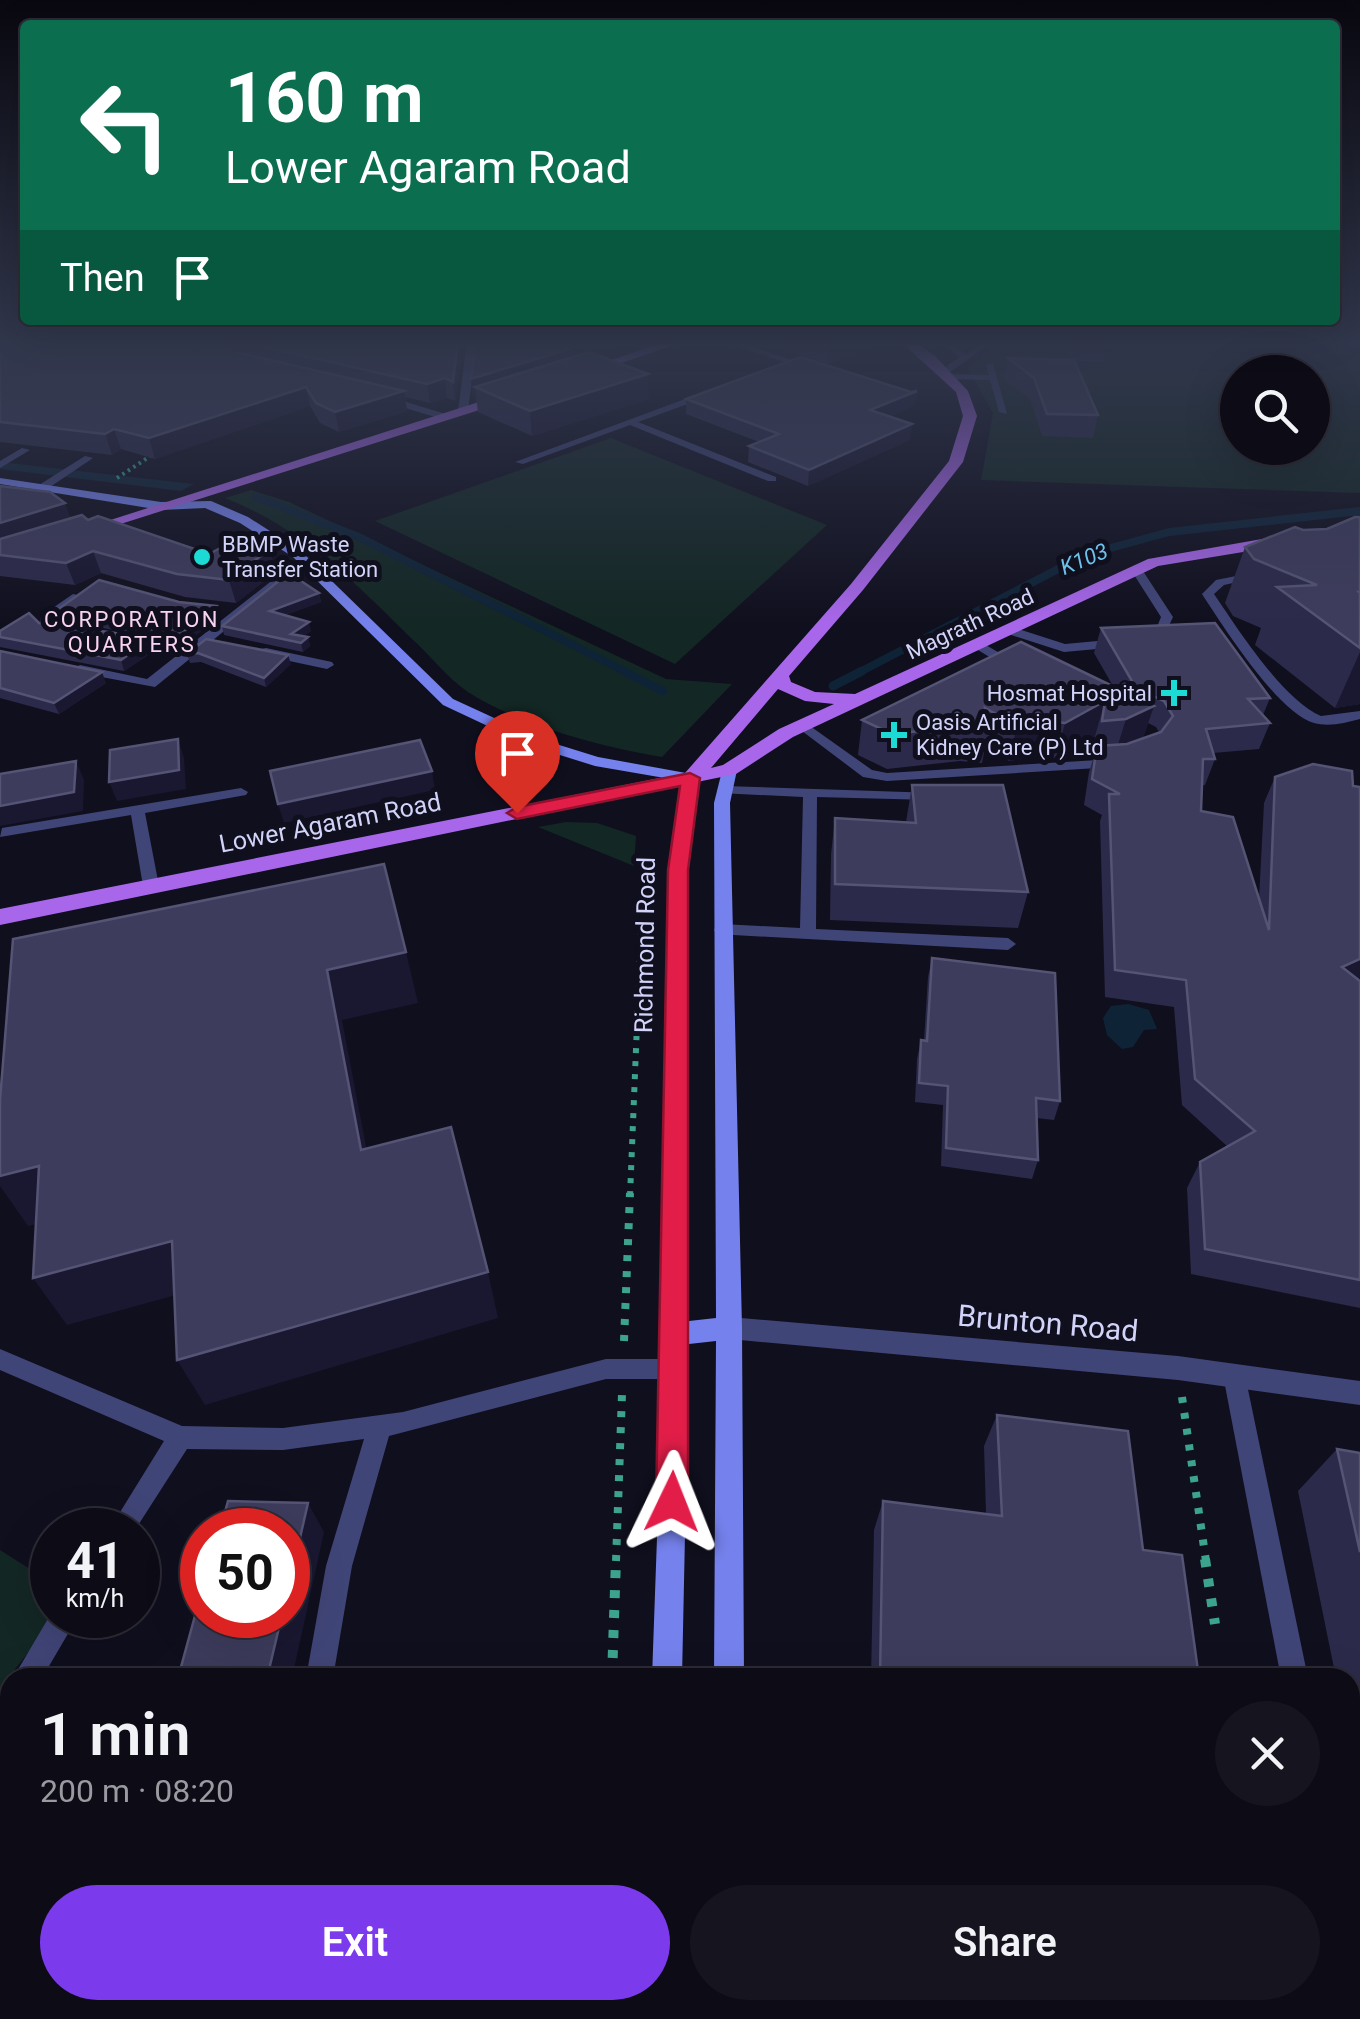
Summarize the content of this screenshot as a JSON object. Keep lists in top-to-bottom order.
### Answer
{
  "streets": {
    "main road": ["Magrath Road", "Lower Agaram Road", "Richmond Road"],
    "street": ["Brunton Road"]
  },
  "crossings": [
    ["Magrath Road", "Lower Agaram Road"],
    ["Lower Agaram Road", "Richmond Road"]
  ],
  "districts": ["CORPORATION QUARTERS"],
  "water": ["K103"],
  "places": {
    "other": ["BBMP Waste Transfer Station"],
    "health": ["Hosmat Hospital", "Oasis Artificial Kidney Care (P) Ltd"]
  },
  "page": {
    "turn": ["160 m", "Lower Agaram Road"],
    "then": "Then",
    "speed": "41 km/h",
    "limit": "50",
    "heading": ["1 min", "200 m · 08:20"],
    "buttons": ["Exit", "Share"]
  }
}
